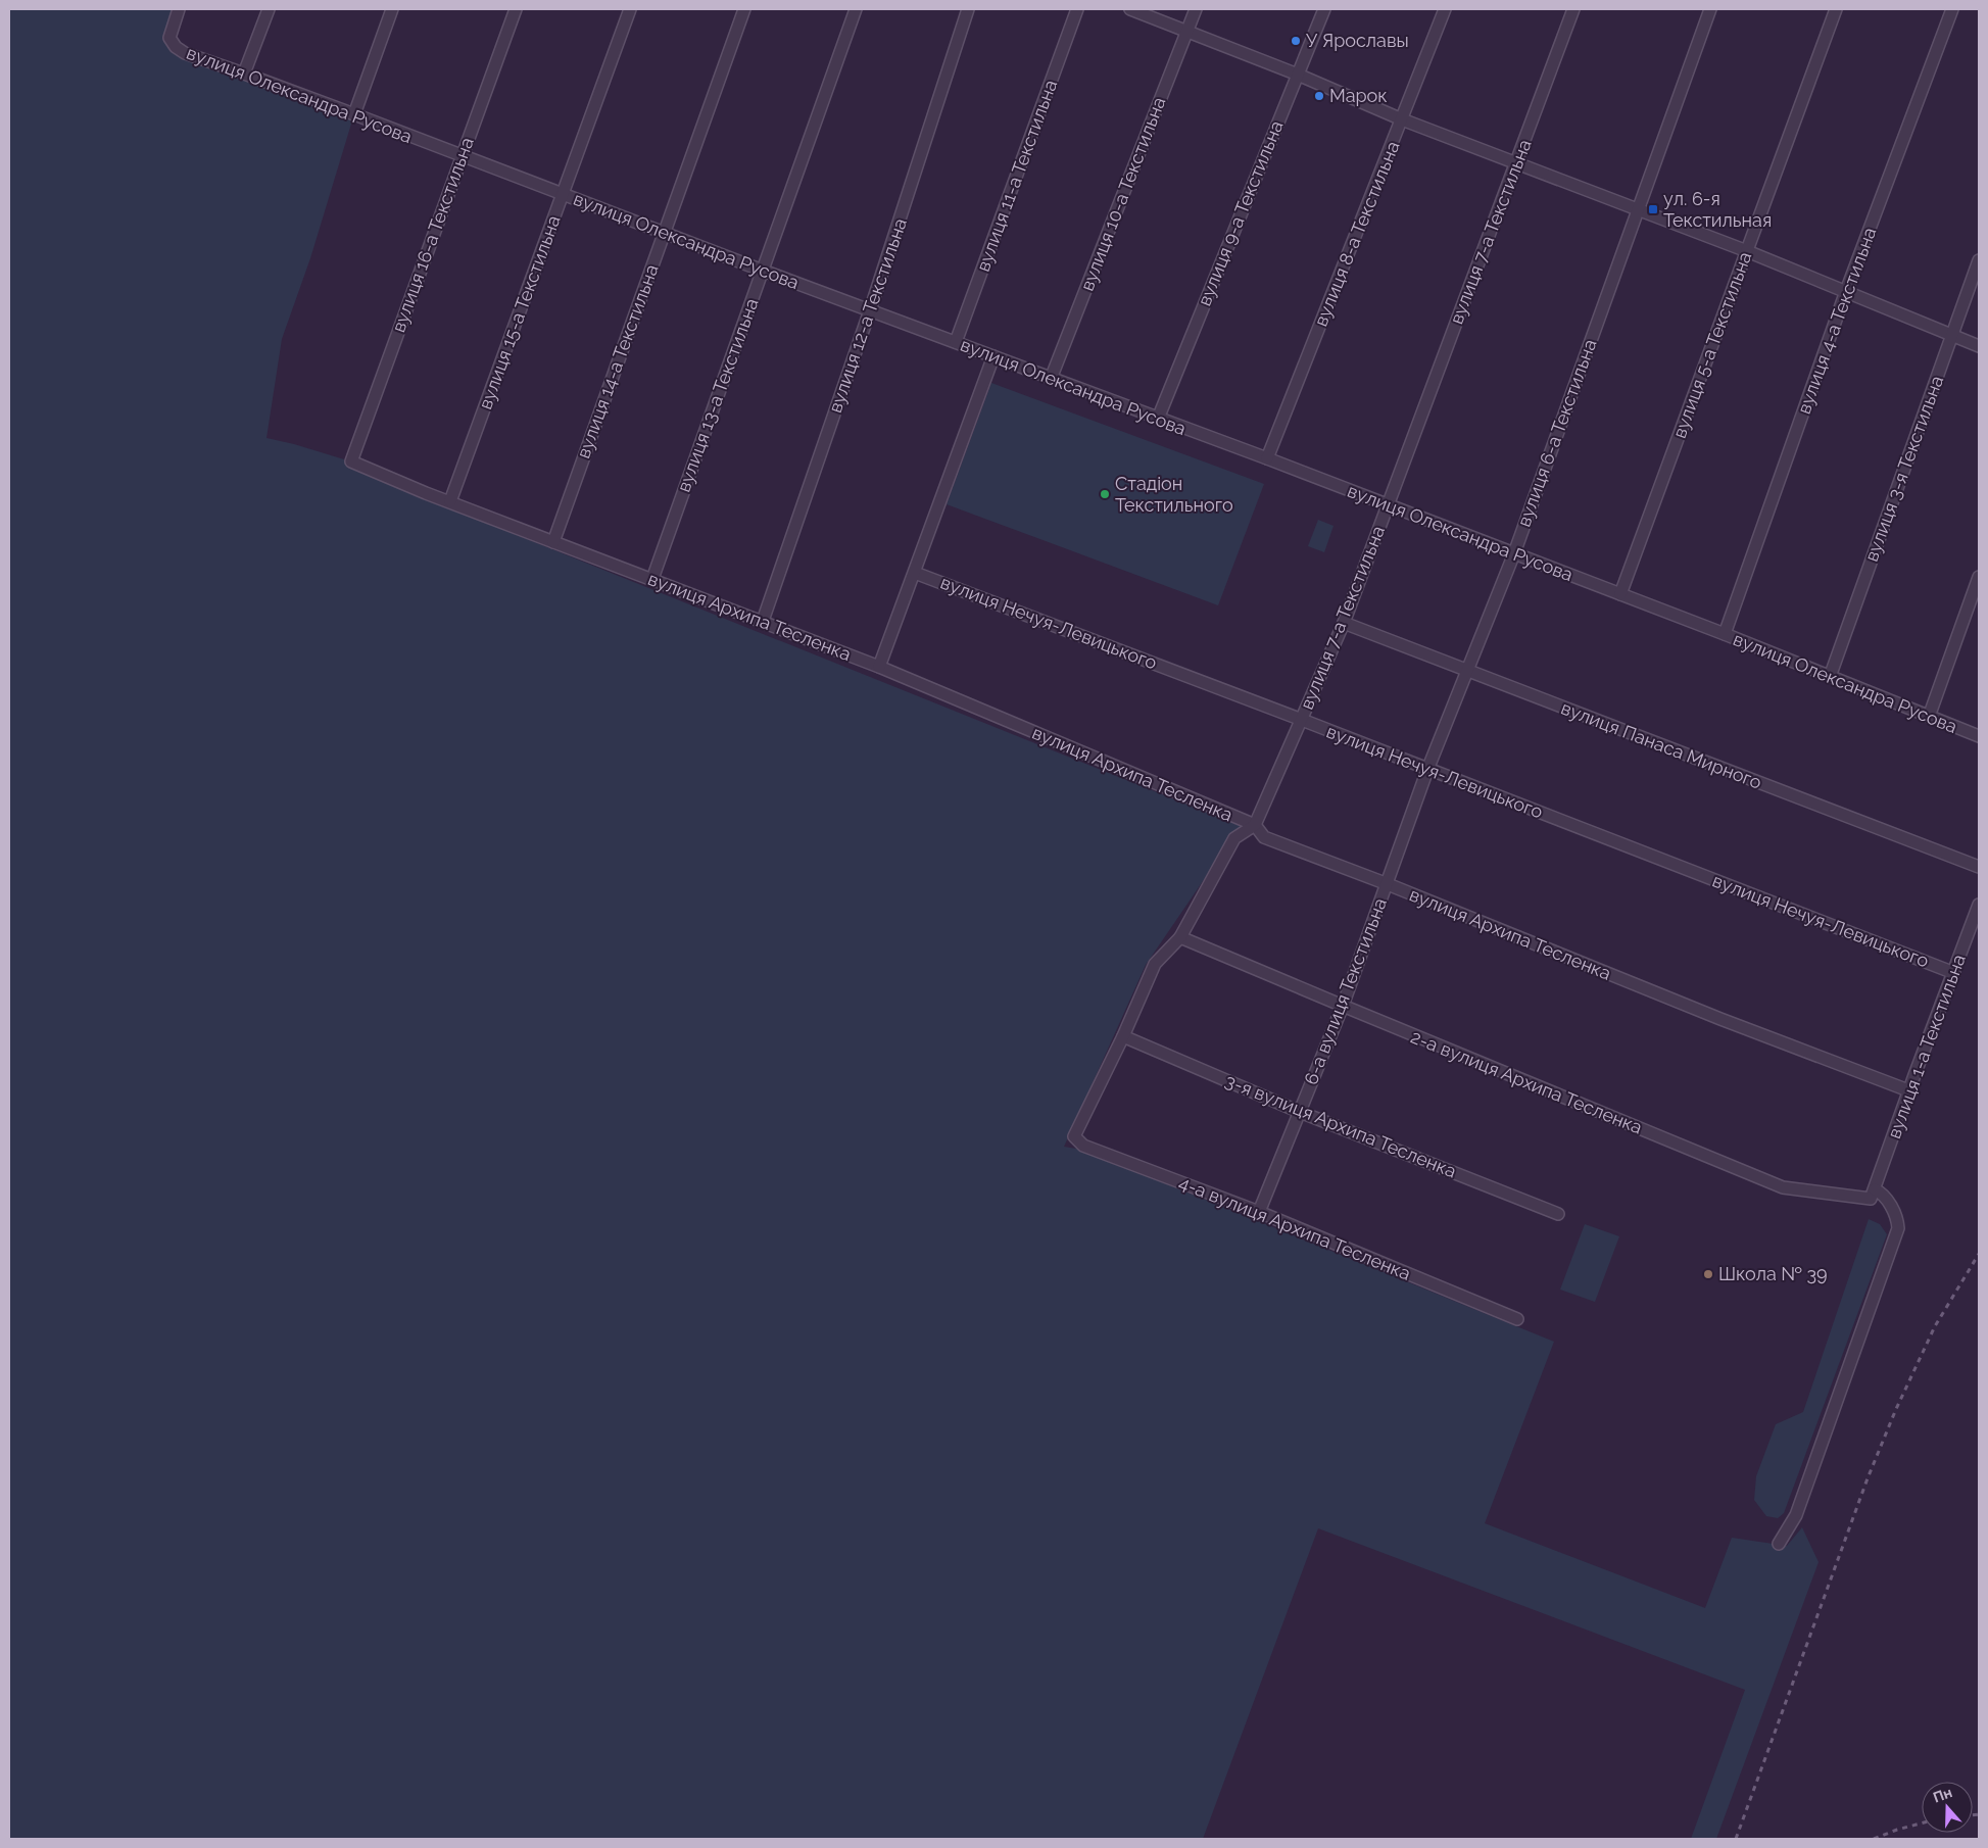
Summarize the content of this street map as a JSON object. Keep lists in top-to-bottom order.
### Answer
{
  "streets": {
    "street": [
      "вулиця Олександра Русова",
      "вулиця 11-а Текстильна",
      "вулиця 10-а Текстильна",
      "вулиця 9-а Текстильна",
      "вулиця 7-а Текстильна",
      "вулиця 8-а Текстильна",
      "вулиця 16-а Текстильна",
      "вулиця 15-а Текстильна",
      "вулиця 12-а Текстильна",
      "вулиця 4-а Текстильна",
      "вулиця 5-а Текстильна",
      "вулиця 14-а Текстильна",
      "вулиця 13-а Текстильна",
      "вулиця 6-а Текстильна",
      "вулиця 3-я Текстильна",
      "вулиця Архипа Тесленка",
      "вулиця Нечуя-Левицького",
      "вулиця Панаса Мирного",
      "6-а вулиця Текстильна",
      "вулиця 1-а Текстильна",
      "2-а вулиця Архипа Тесленка",
      "3-я вулиця Архипа Тесленка",
      "4-а вулиця Архипа Тесленка"
    ]
  },
  "crossings": [
    ["вулиця Олександра Русова", "вулиця 11-а Текстильна"],
    ["вулиця Олександра Русова", "вулиця 10-а Текстильна"],
    ["вулиця Олександра Русова", "вулиця 9-а Текстильна"],
    ["вулиця Олександра Русова", "вулиця 7-а Текстильна"],
    ["вулиця Олександра Русова", "вулиця 8-а Текстильна"],
    ["вулиця Олександра Русова", "вулиця 16-а Текстильна"],
    ["вулиця Олександра Русова", "вулиця 15-а Текстильна"],
    ["вулиця Олександра Русова", "вулиця 12-а Текстильна"],
    ["вулиця Олександра Русова", "вулиця 4-а Текстильна"],
    ["вулиця Олександра Русова", "вулиця 5-а Текстильна"],
    ["вулиця Олександра Русова", "вулиця 14-а Текстильна"],
    ["вулиця Олександра Русова", "вулиця 13-а Текстильна"],
    ["вулиця Олександра Русова", "вулиця 6-а Текстильна"],
    ["вулиця Олександра Русова", "вулиця 3-я Текстильна"],
    ["вулиця 7-а Текстильна", "вулиця Архипа Тесленка"],
    ["вулиця 7-а Текстильна", "вулиця Нечуя-Левицького"],
    ["вулиця 7-а Текстильна", "вулиця Панаса Мирного"],
    ["вулиця 16-а Текстильна", "вулиця Архипа Тесленка"],
    ["вулиця 15-а Текстильна", "вулиця Архипа Тесленка"],
    ["вулиця 12-а Текстильна", "вулиця Архипа Тесленка"],
    ["вулиця 14-а Текстильна", "вулиця Архипа Тесленка"],
    ["вулиця 13-а Текстильна", "вулиця Архипа Тесленка"],
    ["вулиця 6-а Текстильна", "вулиця Архипа Тесленка"],
    ["вулиця 6-а Текстильна", "вулиця Нечуя-Левицького"],
    ["вулиця 6-а Текстильна", "вулиця Панаса Мирного"],
    ["вулиця 6-а Текстильна", "6-а вулиця Текстильна"],
    ["вулиця Архипа Тесленка", "6-а вулиця Текстильна"],
    ["вулиця Архипа Тесленка", "вулиця 1-а Текстильна"],
    ["вулиця Нечуя-Левицького", "вулиця 1-а Текстильна"],
    ["6-а вулиця Текстильна", "2-а вулиця Архипа Тесленка"],
    ["6-а вулиця Текстильна", "3-я вулиця Архипа Тесленка"],
    ["6-а вулиця Текстильна", "4-а вулиця Архипа Тесленка"],
    ["вулиця 1-а Текстильна", "2-а вулиця Архипа Тесленка"],
    ["3-я вулиця Архипа Тесленка", "4-а вулиця Архипа Тесленка"]
  ],
  "places": {
    "other": [
      "У Ярославы",
      "Марок",
      "Стадіон Текстильного",
      "Школа № 39"
    ],
    "transit": ["ул. 6-я Текстильная"]
  },
  "north": "top"
}
